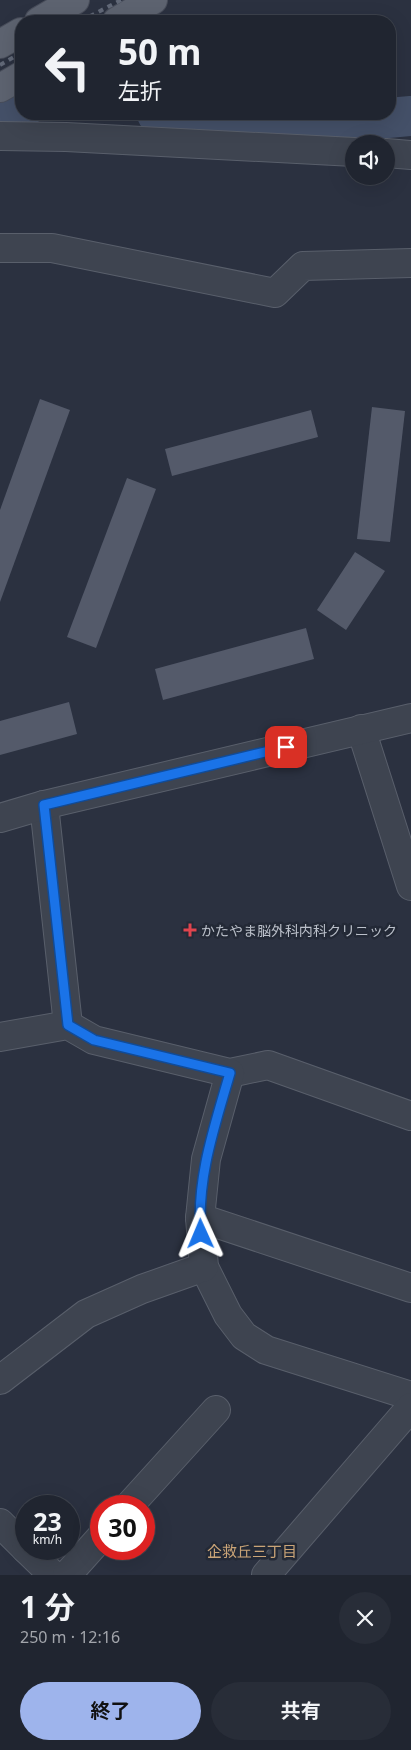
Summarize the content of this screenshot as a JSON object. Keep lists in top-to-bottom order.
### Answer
{
  "districts": ["企救丘三丁目"],
  "places": {
    "health": ["かたやま脳外科内科クリニック"]
  },
  "page": {
    "turn": ["50 m", "左折"],
    "speed": "23 km/h",
    "limit": "30",
    "heading": ["1 分", "250 m · 12:16"],
    "buttons": ["終了", "共有"]
  }
}
